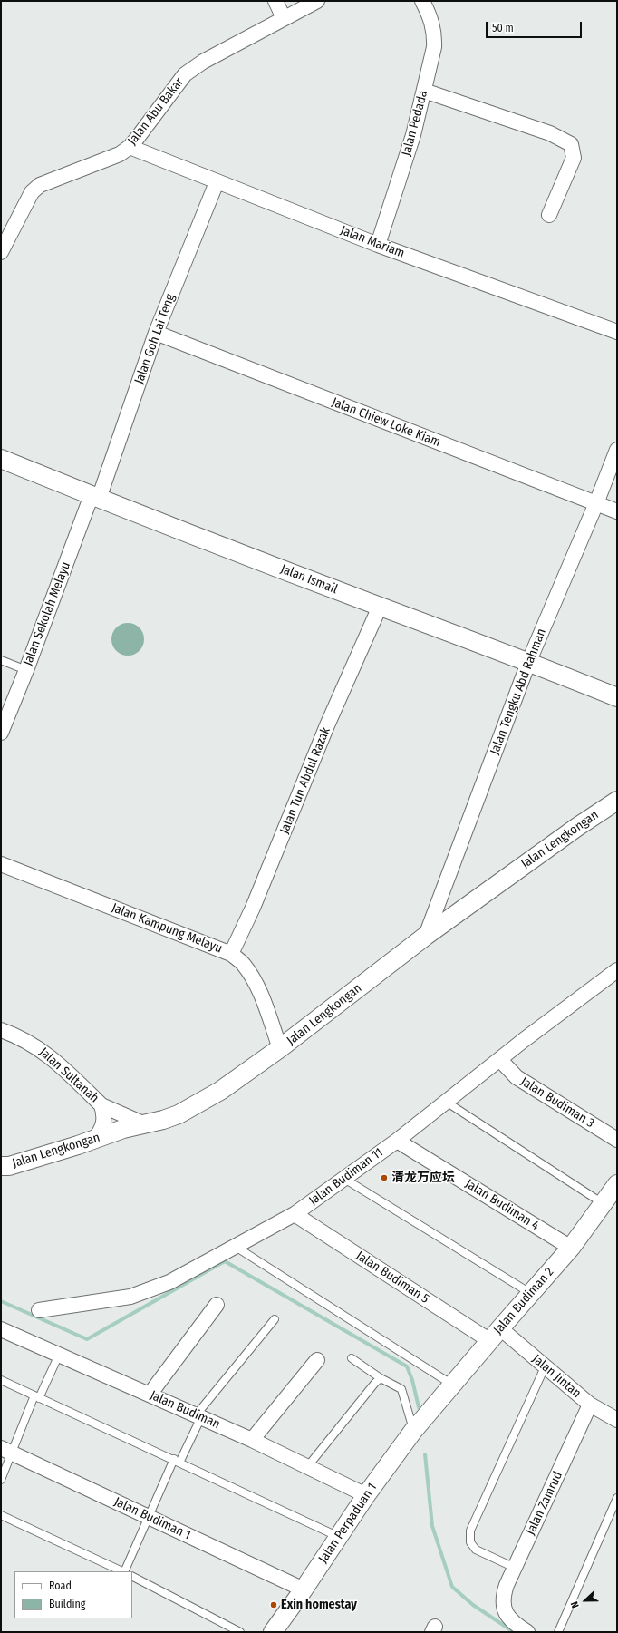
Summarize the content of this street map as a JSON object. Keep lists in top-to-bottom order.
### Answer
{
  "streets": {
    "street": [
      "Jalan Abu Bakar",
      "Jalan Pedada",
      "Jalan Mariam",
      "Jalan Goh Lai Teng",
      "Jalan Chiew Loke Kiam",
      "Jalan Ismail",
      "Jalan Sekolah Melayu",
      "Jalan Tengku Abd Rahman",
      "Jalan Tun Abdul Razak",
      "Jalan Lengkongan",
      "Jalan Kampung Melayu",
      "Jalan Sultanah",
      "Jalan Budiman 3",
      "Jalan Budiman 11",
      "Jalan Budiman 4",
      "Jalan Budiman 5",
      "Jalan Budiman 2",
      "Jalan Jintan",
      "Jalan Budiman",
      "Jalan Zamrud",
      "Jalan Budiman 1",
      "Jalan Perpaduan 1"
    ]
  },
  "crossings": [
    ["Jalan Abu Bakar", "Jalan Mariam"],
    ["Jalan Pedada", "Jalan Mariam"],
    ["Jalan Mariam", "Jalan Goh Lai Teng"],
    ["Jalan Goh Lai Teng", "Jalan Chiew Loke Kiam"],
    ["Jalan Goh Lai Teng", "Jalan Ismail"],
    ["Jalan Goh Lai Teng", "Jalan Sekolah Melayu"],
    ["Jalan Chiew Loke Kiam", "Jalan Tengku Abd Rahman"],
    ["Jalan Ismail", "Jalan Sekolah Melayu"],
    ["Jalan Ismail", "Jalan Tengku Abd Rahman"],
    ["Jalan Ismail", "Jalan Tun Abdul Razak"],
    ["Jalan Tengku Abd Rahman", "Jalan Lengkongan"],
    ["Jalan Tun Abdul Razak", "Jalan Kampung Melayu"],
    ["Jalan Lengkongan", "Jalan Kampung Melayu"],
    ["Jalan Lengkongan", "Jalan Sultanah"],
    ["Jalan Budiman 3", "Jalan Budiman 11"],
    ["Jalan Budiman 11", "Jalan Budiman 4"],
    ["Jalan Budiman 11", "Jalan Budiman 5"],
    ["Jalan Budiman 4", "Jalan Budiman 2"],
    ["Jalan Budiman 5", "Jalan Budiman 2"],
    ["Jalan Budiman 5", "Jalan Jintan"],
    ["Jalan Budiman 2", "Jalan Jintan"],
    ["Jalan Budiman 2", "Jalan Perpaduan 1"],
    ["Jalan Jintan", "Jalan Zamrud"],
    ["Jalan Budiman", "Jalan Perpaduan 1"],
    ["Jalan Budiman 1", "Jalan Perpaduan 1"]
  ],
  "places": ["清龙万应坛", "Exin homestay"],
  "legend": ["Road", "Building"],
  "scale_bar": "50 m",
  "north": "left"
}
